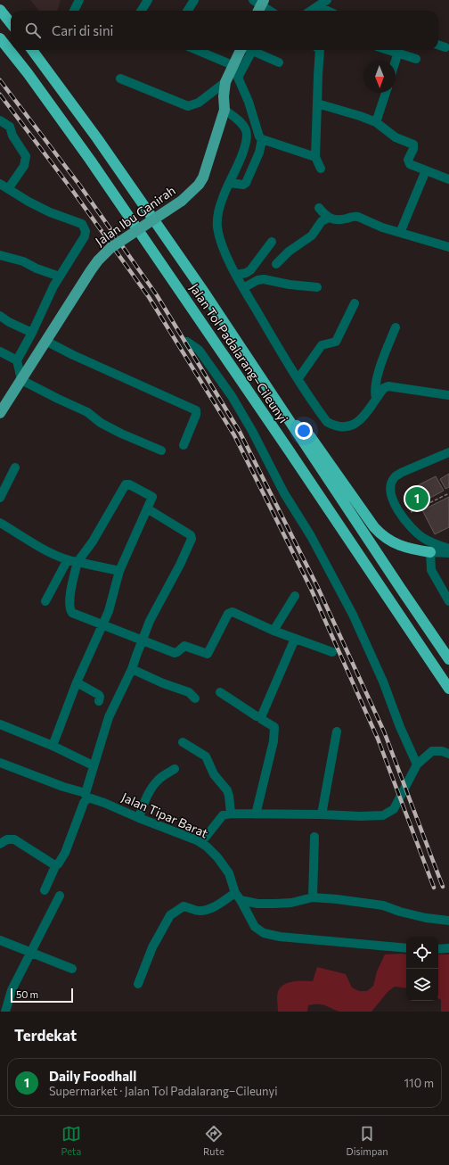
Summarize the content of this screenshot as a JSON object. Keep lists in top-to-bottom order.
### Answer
{
  "streets": {
    "highway": ["Jalan Tol Padalarang–Cileunyi"],
    "main road": ["Jalan Ibu Ganirah"],
    "street": ["Jalan Tipar Barat"]
  },
  "scale_bar": "50 m",
  "north": "bottom",
  "page": {
    "search": "Cari di sini",
    "pins": "1",
    "scale": "50 m",
    "heading": "Terdekat",
    "list": [
      {
        "mark": "1",
        "name": "Daily Foodhall",
        "note": "Supermarket · Jalan Tol Padalarang–Cileunyi",
        "value": "110 m"
      }
    ],
    "nav": ["Peta", "Rute", "Disimpan"]
  }
}
